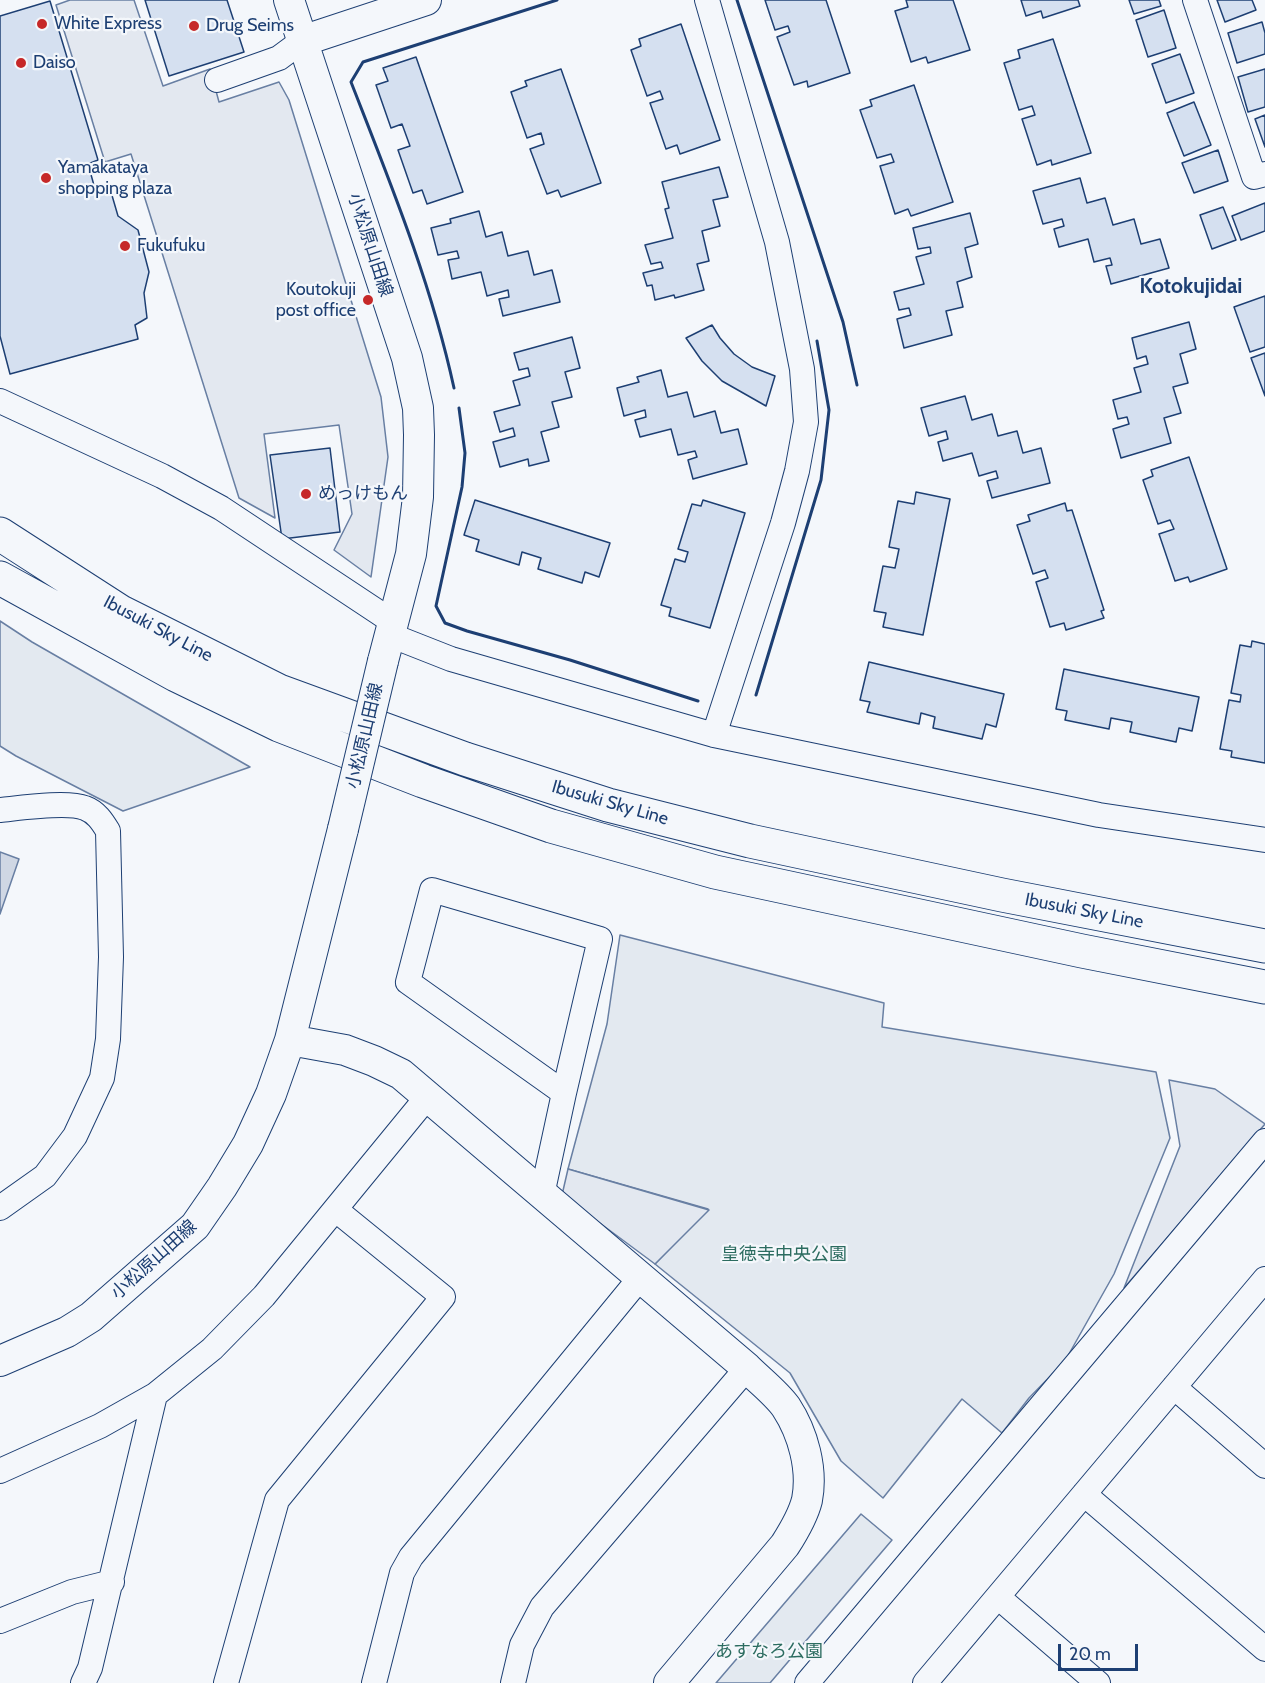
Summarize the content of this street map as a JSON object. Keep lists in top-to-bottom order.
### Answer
{
  "streets": {
    "main road": ["Ibusuki Sky Line"],
    "street": ["小松原山田線"]
  },
  "districts": ["Kotokujidai"],
  "parks": ["皇徳寺中央公園", "あすなろ公園"],
  "places": [
    "White Express",
    "Drug Seims",
    "Daiso",
    "Yamakataya shopping plaza",
    "Fukufuku",
    "Koutokuji post office",
    "めっけもん"
  ],
  "scale_bar": "20 m"
}
